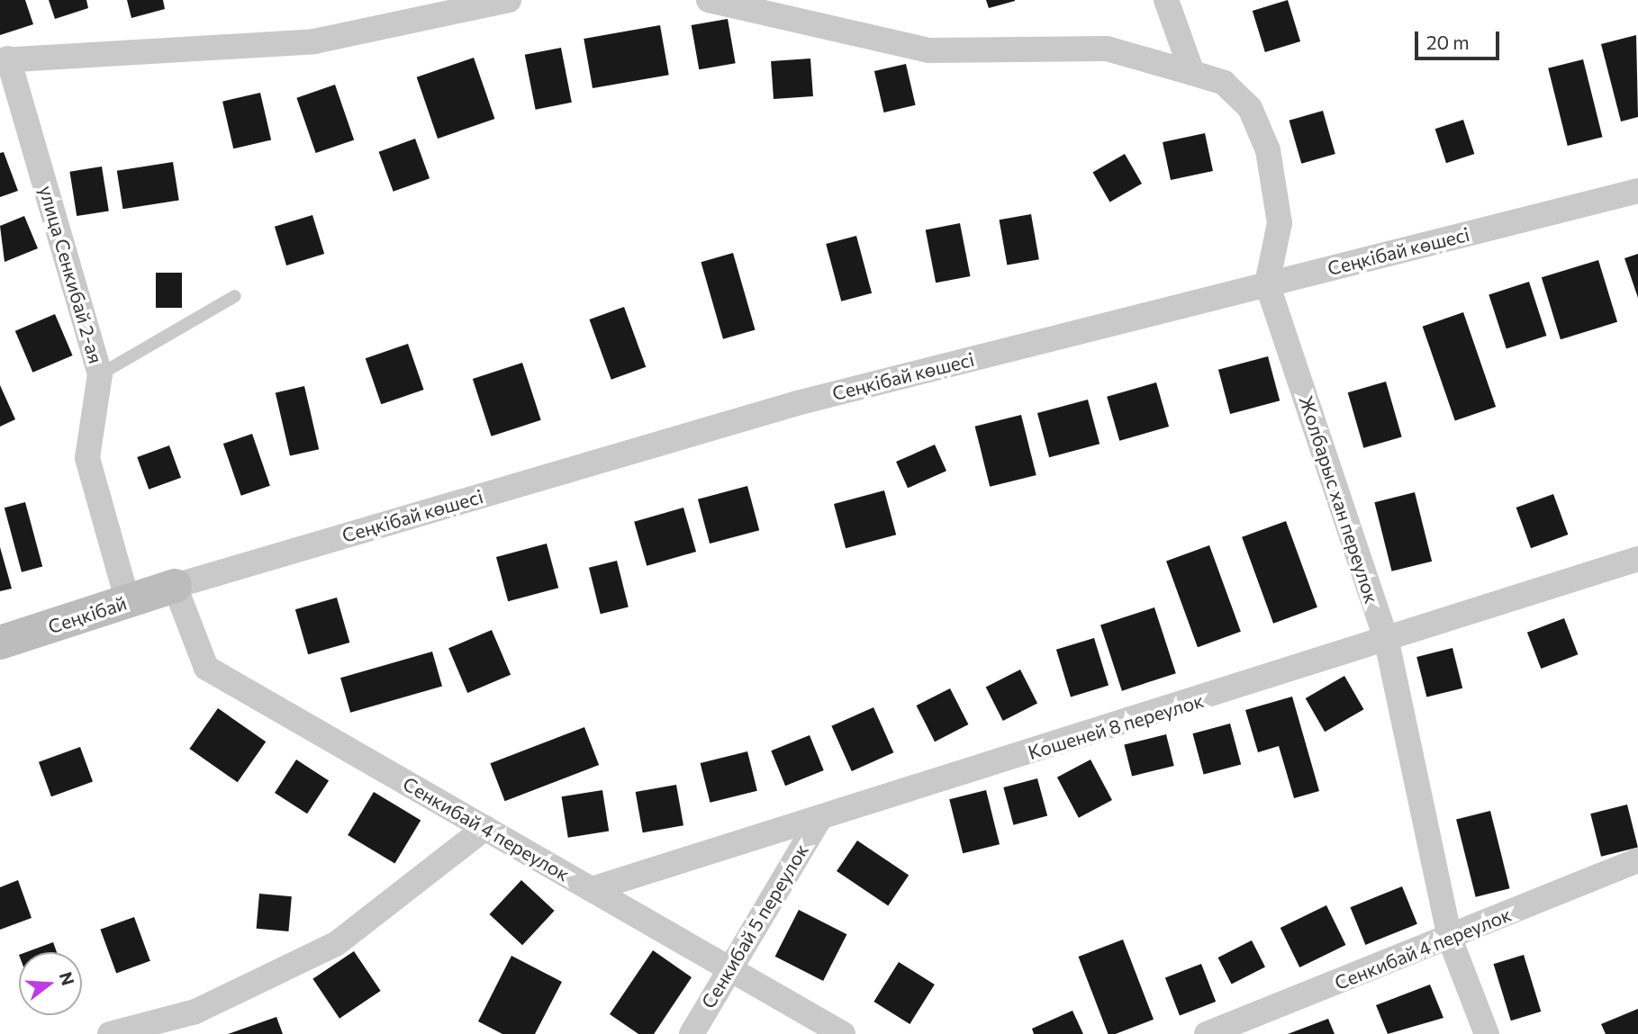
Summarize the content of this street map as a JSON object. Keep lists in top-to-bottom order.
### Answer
{
  "streets": {
    "street": [
      "Сеңкібай көшесі",
      "улица Сенкибай 2-ая",
      "Жолбарыс хан переулок",
      "Сеңкібай",
      "Кошеней 8 переулок",
      "Сенкибай 4 переулок",
      "Сенкибай 5 переулок"
    ]
  },
  "crossings": [
    ["Сеңкібай көшесі", "Жолбарыс хан переулок"],
    ["Сеңкібай көшесі", "Сеңкібай"],
    ["Сеңкібай көшесі", "Сенкибай 4 переулок"],
    ["улица Сенкибай 2-ая", "Сеңкібай"],
    ["Жолбарыс хан переулок", "Кошеней 8 переулок"],
    ["Жолбарыс хан переулок", "Сенкибай 4 переулок"],
    ["Сеңкібай", "Сенкибай 4 переулок"],
    ["Кошеней 8 переулок", "Сенкибай 4 переулок"],
    ["Кошеней 8 переулок", "Сенкибай 5 переулок"],
    ["Сенкибай 4 переулок", "Сенкибай 5 переулок"]
  ],
  "scale_bar": "20 m",
  "north": "right"
}
